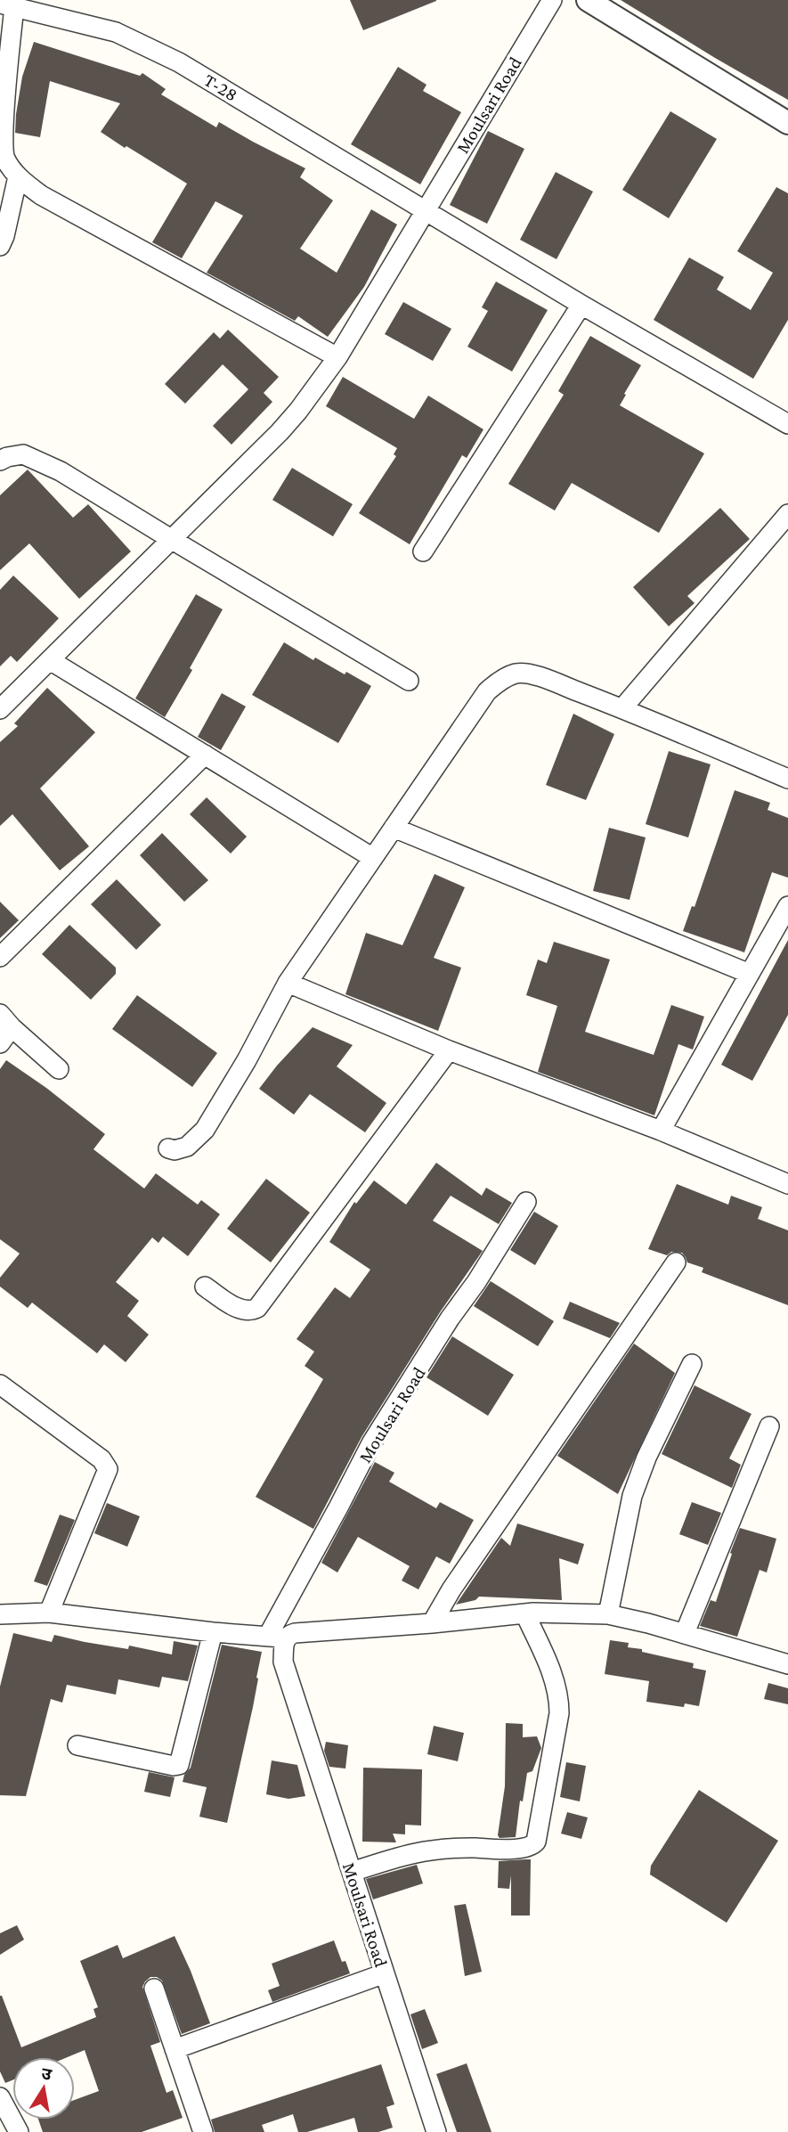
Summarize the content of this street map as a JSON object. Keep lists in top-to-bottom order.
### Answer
{
  "streets": {
    "street": ["T-28", "Moulsari Road"]
  },
  "crossings": [
    ["T-28", "Moulsari Road"]
  ],
  "north": "top"
}
